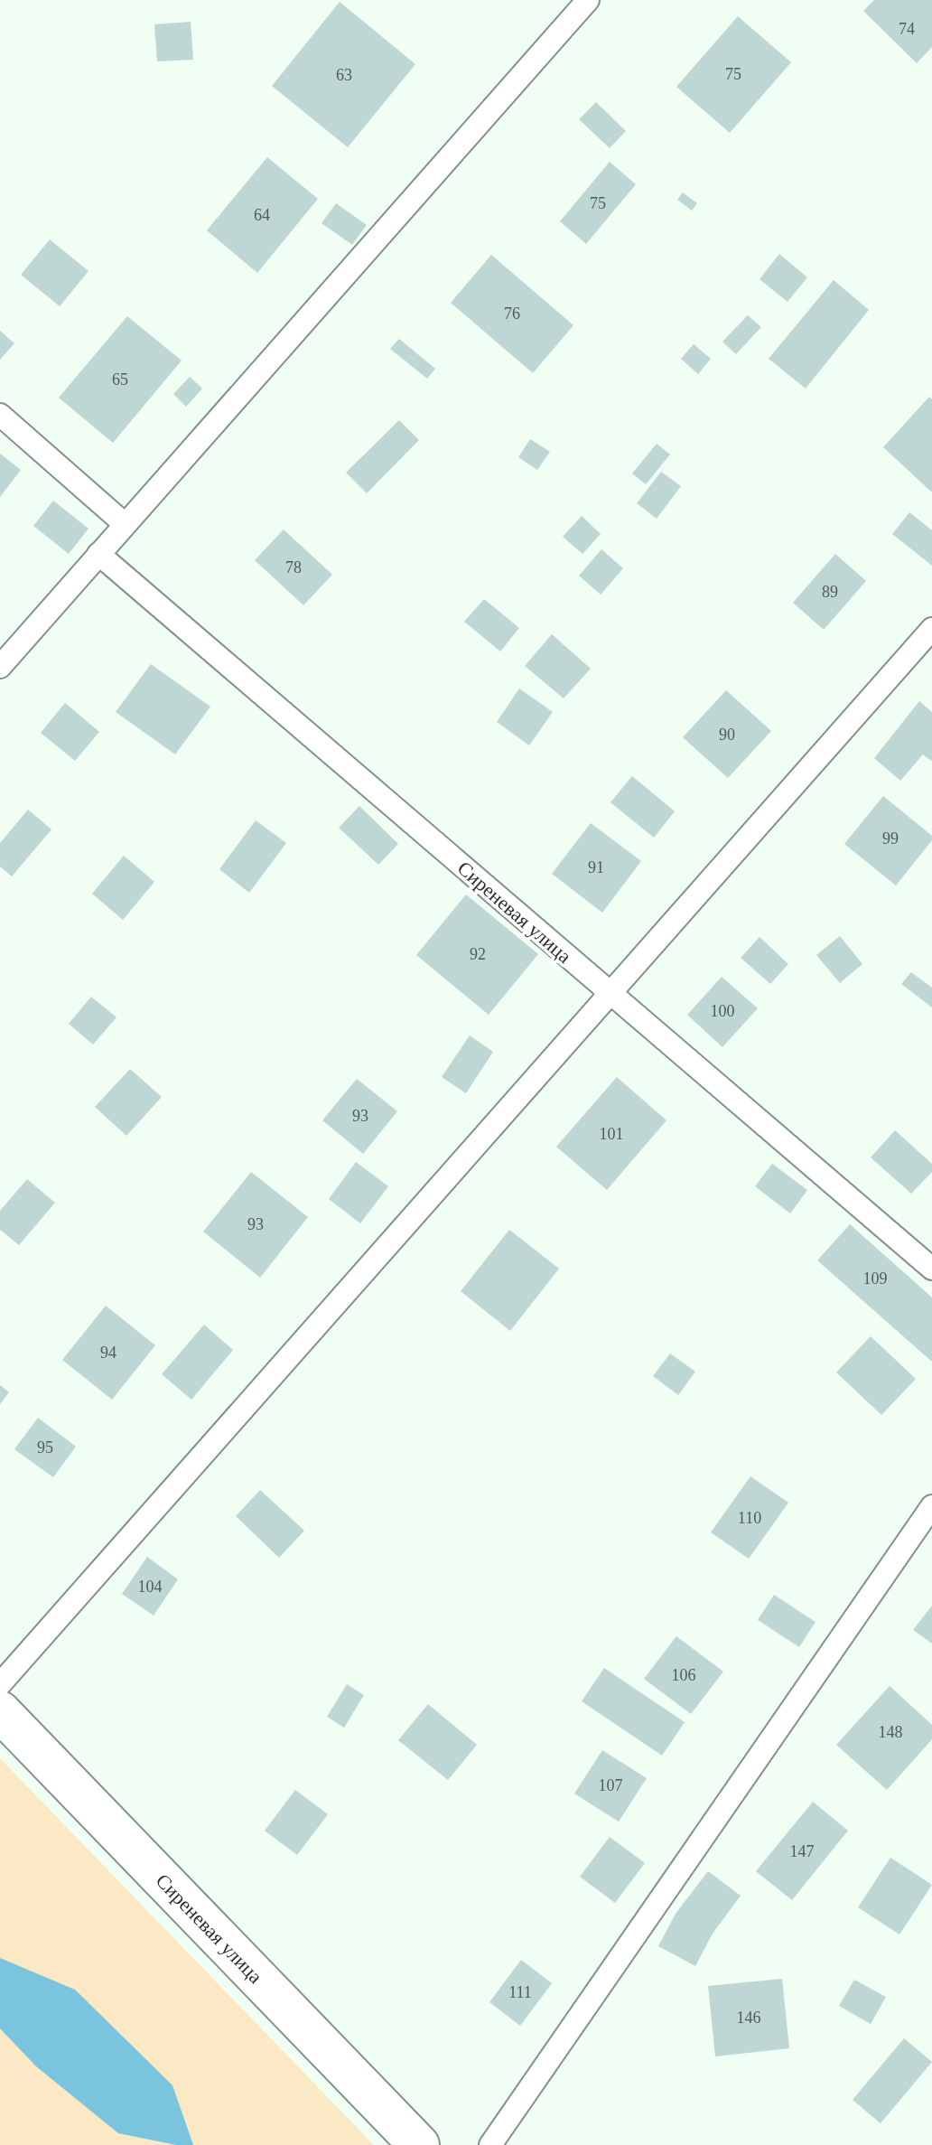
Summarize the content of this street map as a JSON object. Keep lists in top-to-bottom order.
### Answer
{
  "streets": {
    "street": ["Сиреневая улица"]
  },
  "house_numbers": [
    "74",
    "75",
    "63",
    "75",
    "64",
    "76",
    "65",
    "78",
    "89",
    "90",
    "99",
    "91",
    "92",
    "100",
    "93",
    "101",
    "93",
    "109",
    "94",
    "95",
    "110",
    "104",
    "106",
    "148",
    "107",
    "147",
    "111",
    "146"
  ]
}
